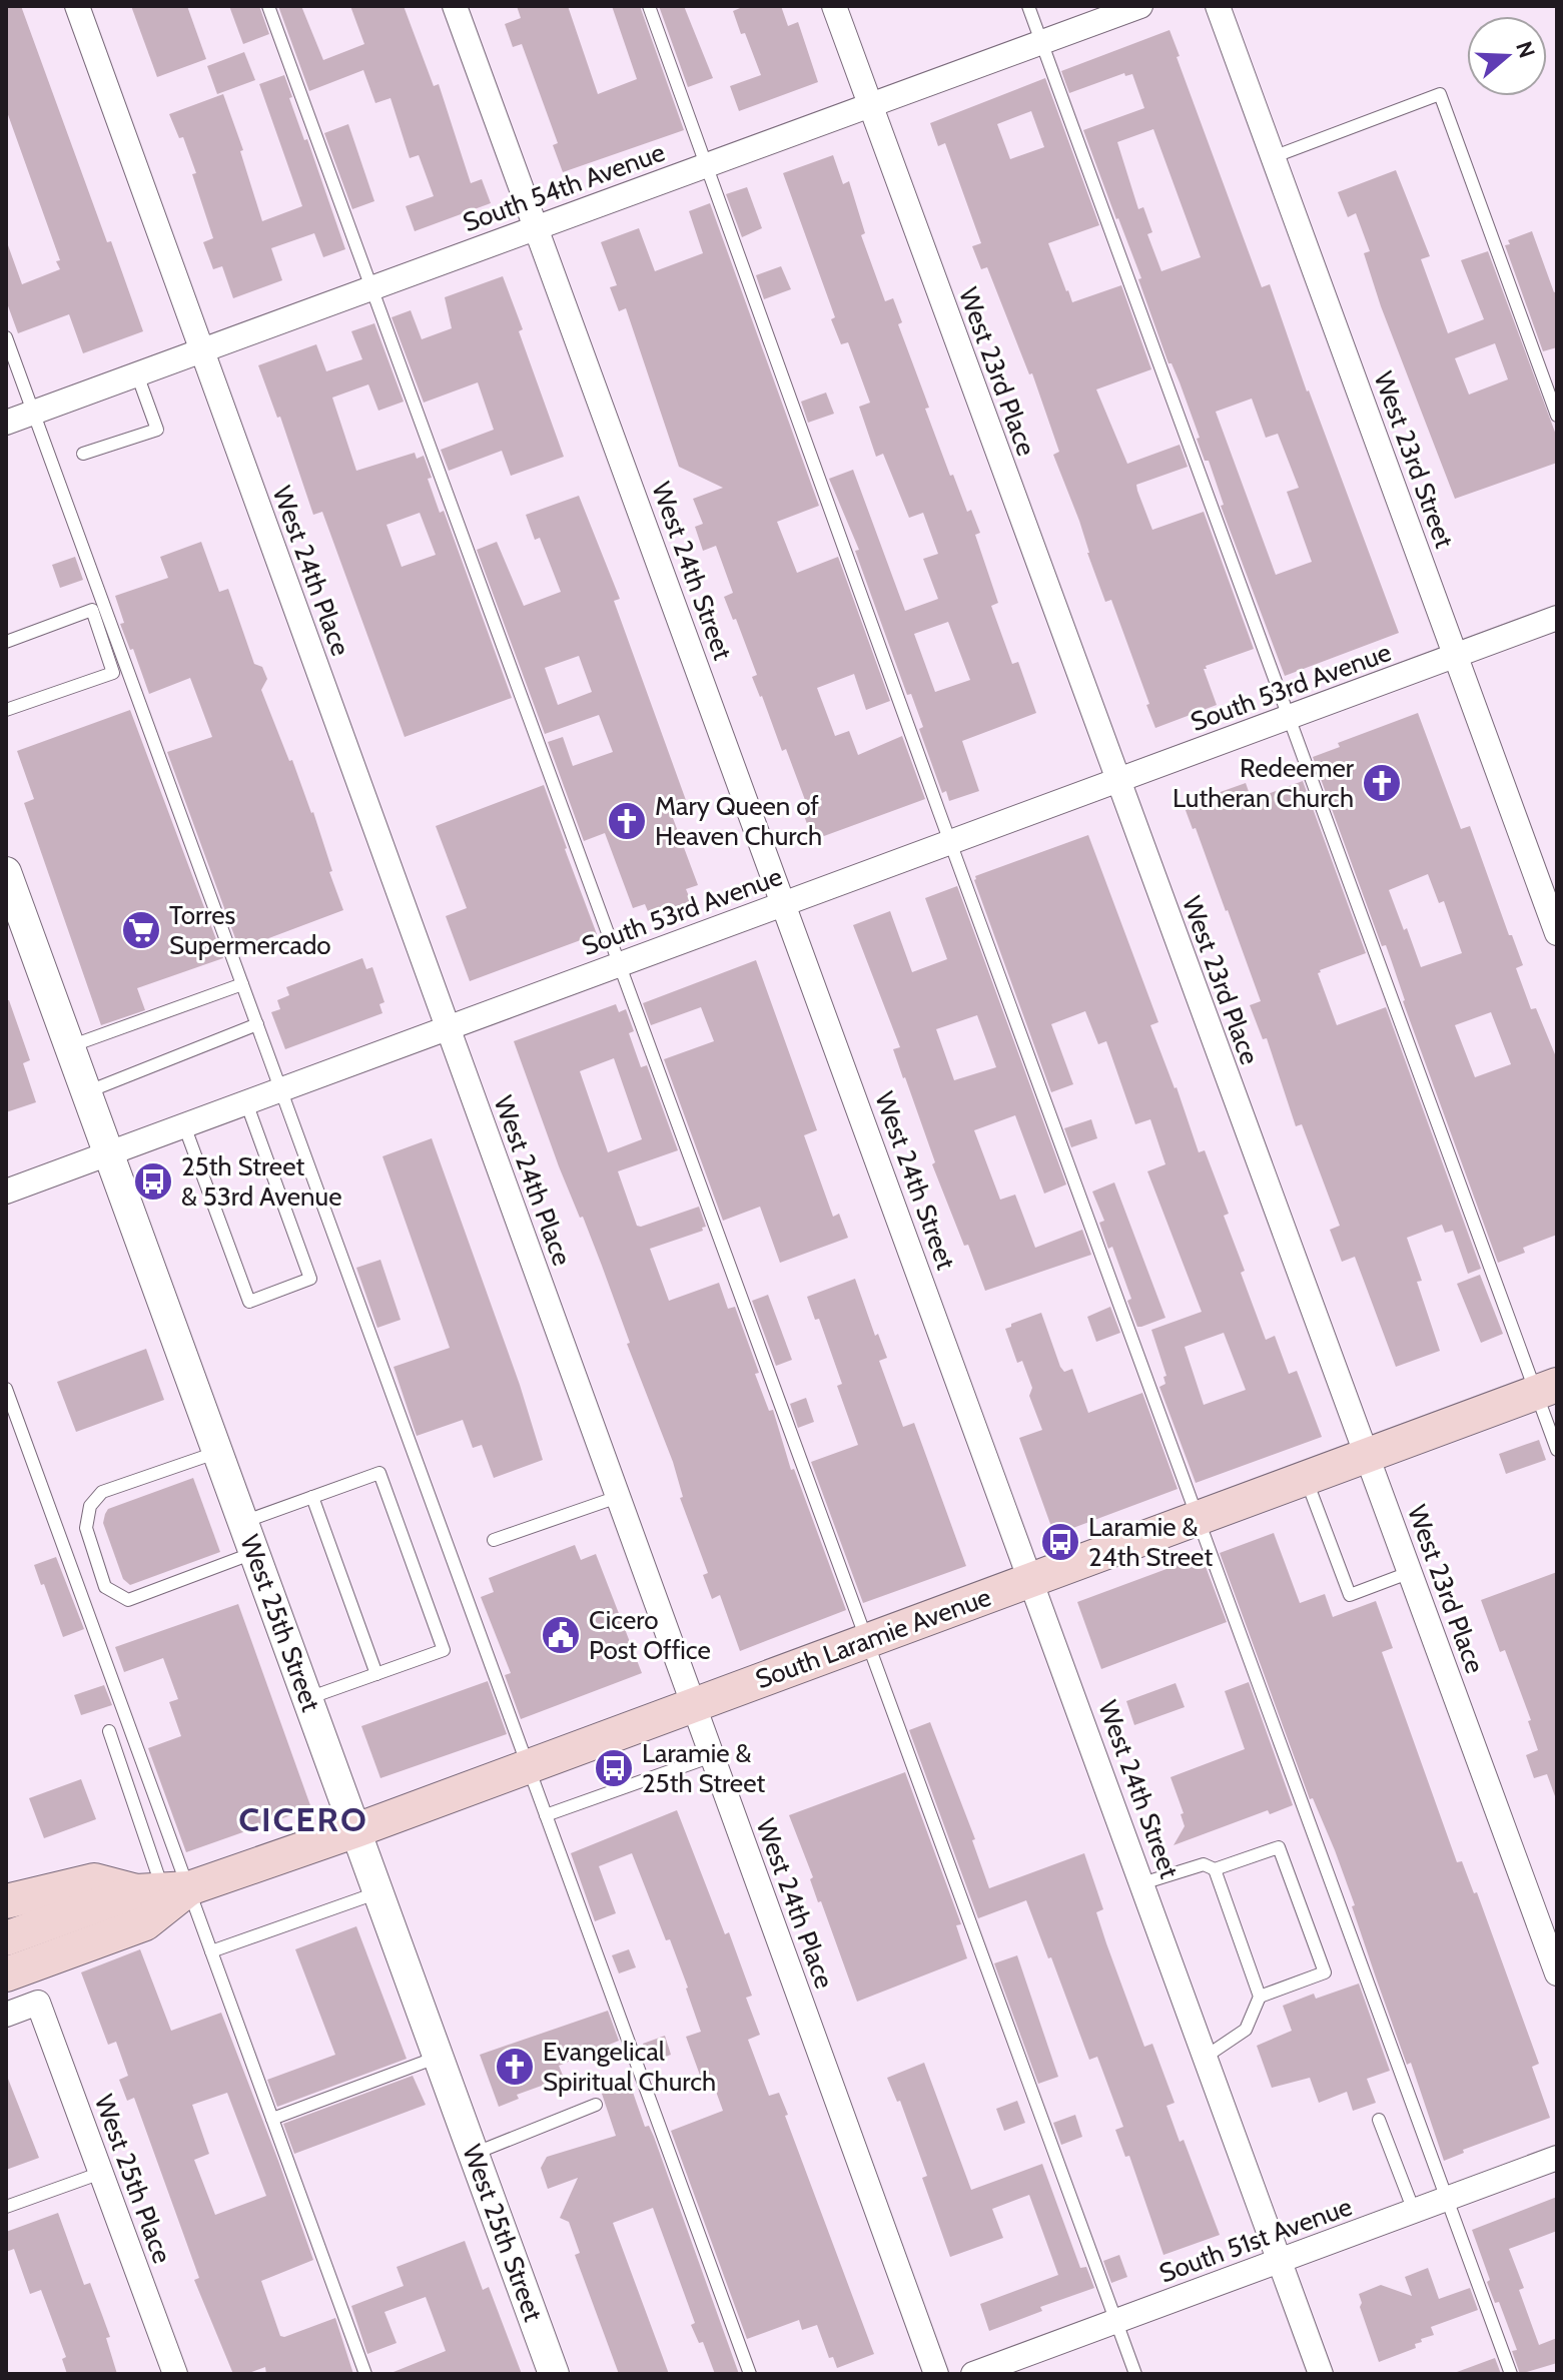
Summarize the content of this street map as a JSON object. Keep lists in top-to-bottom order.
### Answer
{
  "streets": {
    "main road": ["South Laramie Avenue"],
    "street": [
      "South 54th Avenue",
      "West 23rd Place",
      "West 23rd Street",
      "West 24th Place",
      "West 24th Street",
      "South 53rd Avenue",
      "West 25th Street",
      "West 25th Place",
      "South 51st Avenue"
    ]
  },
  "crossings": [
    ["South 54th Avenue", "West 23rd Place"],
    ["South 54th Avenue", "West 24th Place"],
    ["South 54th Avenue", "West 24th Street"],
    ["West 23rd Place", "South 53rd Avenue"],
    ["West 23rd Place", "South Laramie Avenue"],
    ["West 23rd Street", "South 53rd Avenue"],
    ["West 24th Place", "South 53rd Avenue"],
    ["West 24th Place", "South Laramie Avenue"],
    ["West 24th Street", "South 53rd Avenue"],
    ["West 24th Street", "South Laramie Avenue"],
    ["West 24th Street", "South 51st Avenue"],
    ["South 53rd Avenue", "West 25th Street"],
    ["West 25th Street", "South Laramie Avenue"]
  ],
  "districts": ["CICERO"],
  "places": {
    "church": ["Redeemer Lutheran Church", "Mary Queen of Heaven Church", "Evangelical Spiritual Church"],
    "supermarket": ["Torres Supermercado"],
    "bus stop": ["25th Street & 53rd Avenue", "Laramie & 24th Street", "Laramie & 25th Street"],
    "public building": ["Cicero Post Office"]
  },
  "north": "right"
}
